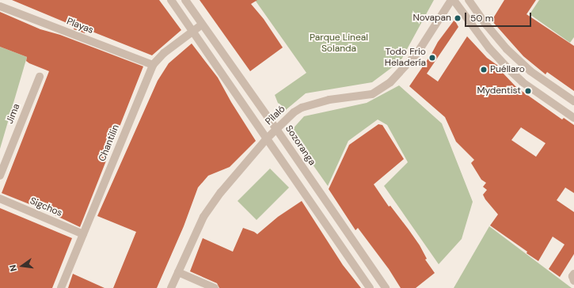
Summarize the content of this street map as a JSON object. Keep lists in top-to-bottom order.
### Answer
{
  "streets": {
    "street": [
      "Playas",
      "Jima",
      "Pilaló",
      "Chantilin",
      "Sozoranga",
      "Sigchos"
    ]
  },
  "crossings": [
    ["Playas", "Chantilin"],
    ["Pilaló", "Sozoranga"],
    ["Chantilin", "Sozoranga"],
    ["Chantilin", "Sigchos"]
  ],
  "parks": ["Parque Lineal Solanda"],
  "places": [
    "Novapan",
    "Todo Frio Heladería",
    "Puéllaro",
    "Mydentist"
  ],
  "scale_bar": "50 m",
  "north": "left"
}
